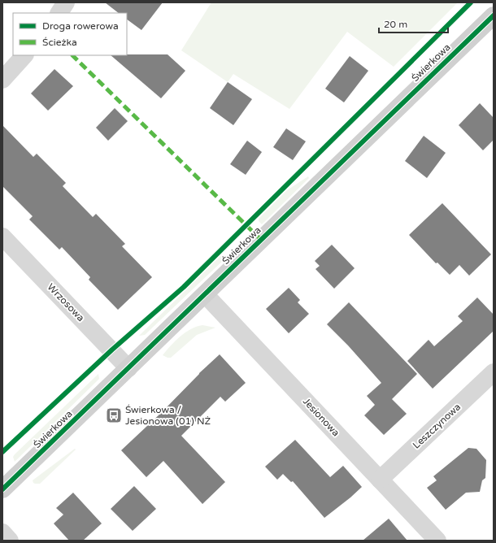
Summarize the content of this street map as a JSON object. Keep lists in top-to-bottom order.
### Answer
{
  "streets": {
    "street": [
      "Świerkowa",
      "Wrzosowa",
      "Jesionowa",
      "Leszczynowa"
    ]
  },
  "crossings": [
    ["Świerkowa", "Wrzosowa"],
    ["Świerkowa", "Jesionowa"],
    ["Jesionowa", "Leszczynowa"]
  ],
  "places": {
    "bus stop": ["Świerkowa / Jesionowa (01) NŻ"]
  },
  "legend": ["Droga rowerowa", "Ścieżka"],
  "scale_bar": "20 m"
}
